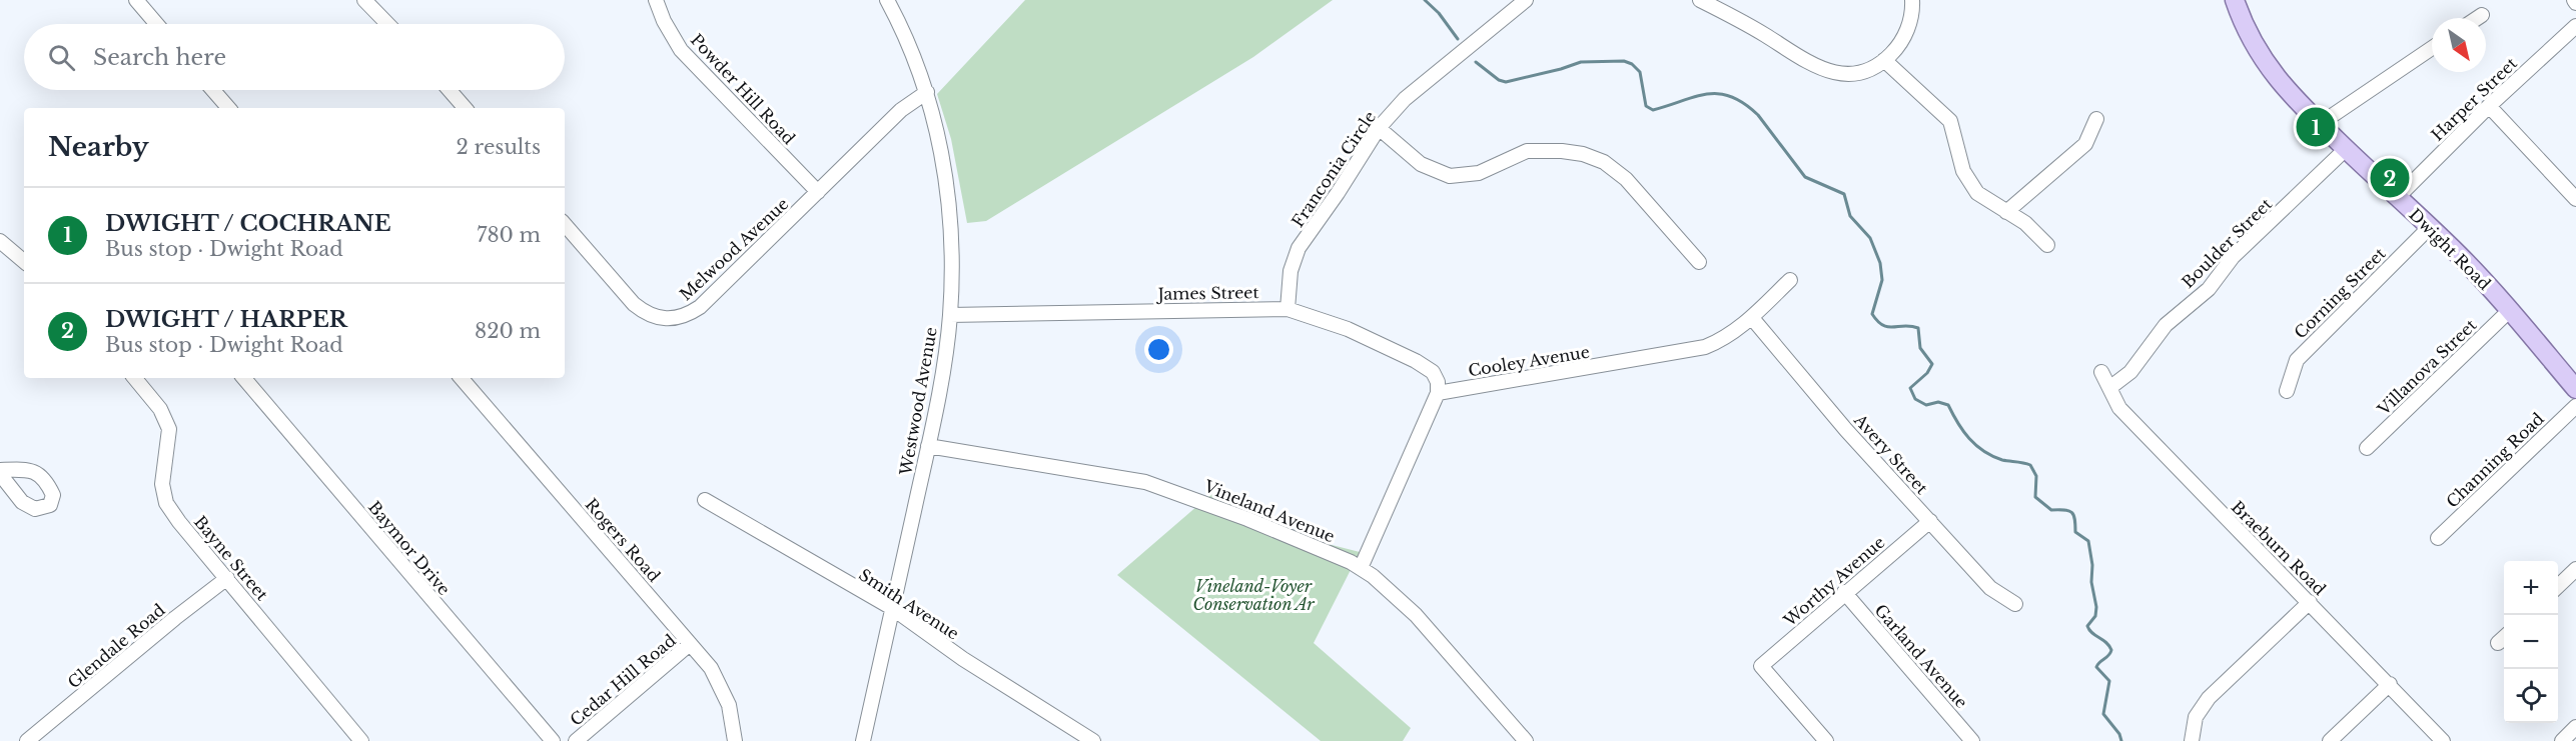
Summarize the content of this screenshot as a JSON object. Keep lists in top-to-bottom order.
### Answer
{
  "streets": {
    "main road": ["Dwight Road"],
    "street": [
      "Powder Hill Road",
      "Harper Street",
      "Franconia Circle",
      "Boulder Street",
      "Melwood Avenue",
      "James Street",
      "Corning Street",
      "Cooley Avenue",
      "Villanova Street",
      "Westwood Avenue",
      "Avery Street",
      "Channing Road",
      "Vineland Avenue",
      "Rogers Road",
      "Baymor Drive",
      "Braeburn Road",
      "Bayne Street",
      "Worthy Avenue",
      "Smith Avenue",
      "Glendale Road",
      "Garland Avenue",
      "Cedar Hill Road"
    ]
  },
  "crossings": [
    ["Powder Hill Road", "Melwood Avenue"],
    ["Harper Street", "Dwight Road"],
    ["Franconia Circle", "James Street"],
    ["Boulder Street", "Dwight Road"],
    ["Boulder Street", "Braeburn Road"],
    ["Melwood Avenue", "Westwood Avenue"],
    ["Dwight Road", "Corning Street"],
    ["Dwight Road", "Villanova Street"],
    ["James Street", "Cooley Avenue"],
    ["James Street", "Westwood Avenue"],
    ["Cooley Avenue", "Avery Street"],
    ["Westwood Avenue", "Vineland Avenue"],
    ["Westwood Avenue", "Smith Avenue"],
    ["Avery Street", "Worthy Avenue"],
    ["Rogers Road", "Cedar Hill Road"],
    ["Bayne Street", "Glendale Road"],
    ["Worthy Avenue", "Garland Avenue"]
  ],
  "parks": ["Vineland-Voyer Conservation Ar"],
  "north": "bottom right",
  "page": {
    "search": "Search here",
    "pins": ["1", "2"],
    "heading": ["Nearby", "2 results"],
    "list": [
      {
        "mark": "1",
        "name": "DWIGHT / COCHRANE",
        "note": "Bus stop · Dwight Road",
        "value": "780 m"
      },
      {
        "mark": "2",
        "name": "DWIGHT / HARPER",
        "note": "Bus stop · Dwight Road",
        "value": "820 m"
      }
    ],
    "map_buttons": ["+", "−"]
  }
}
